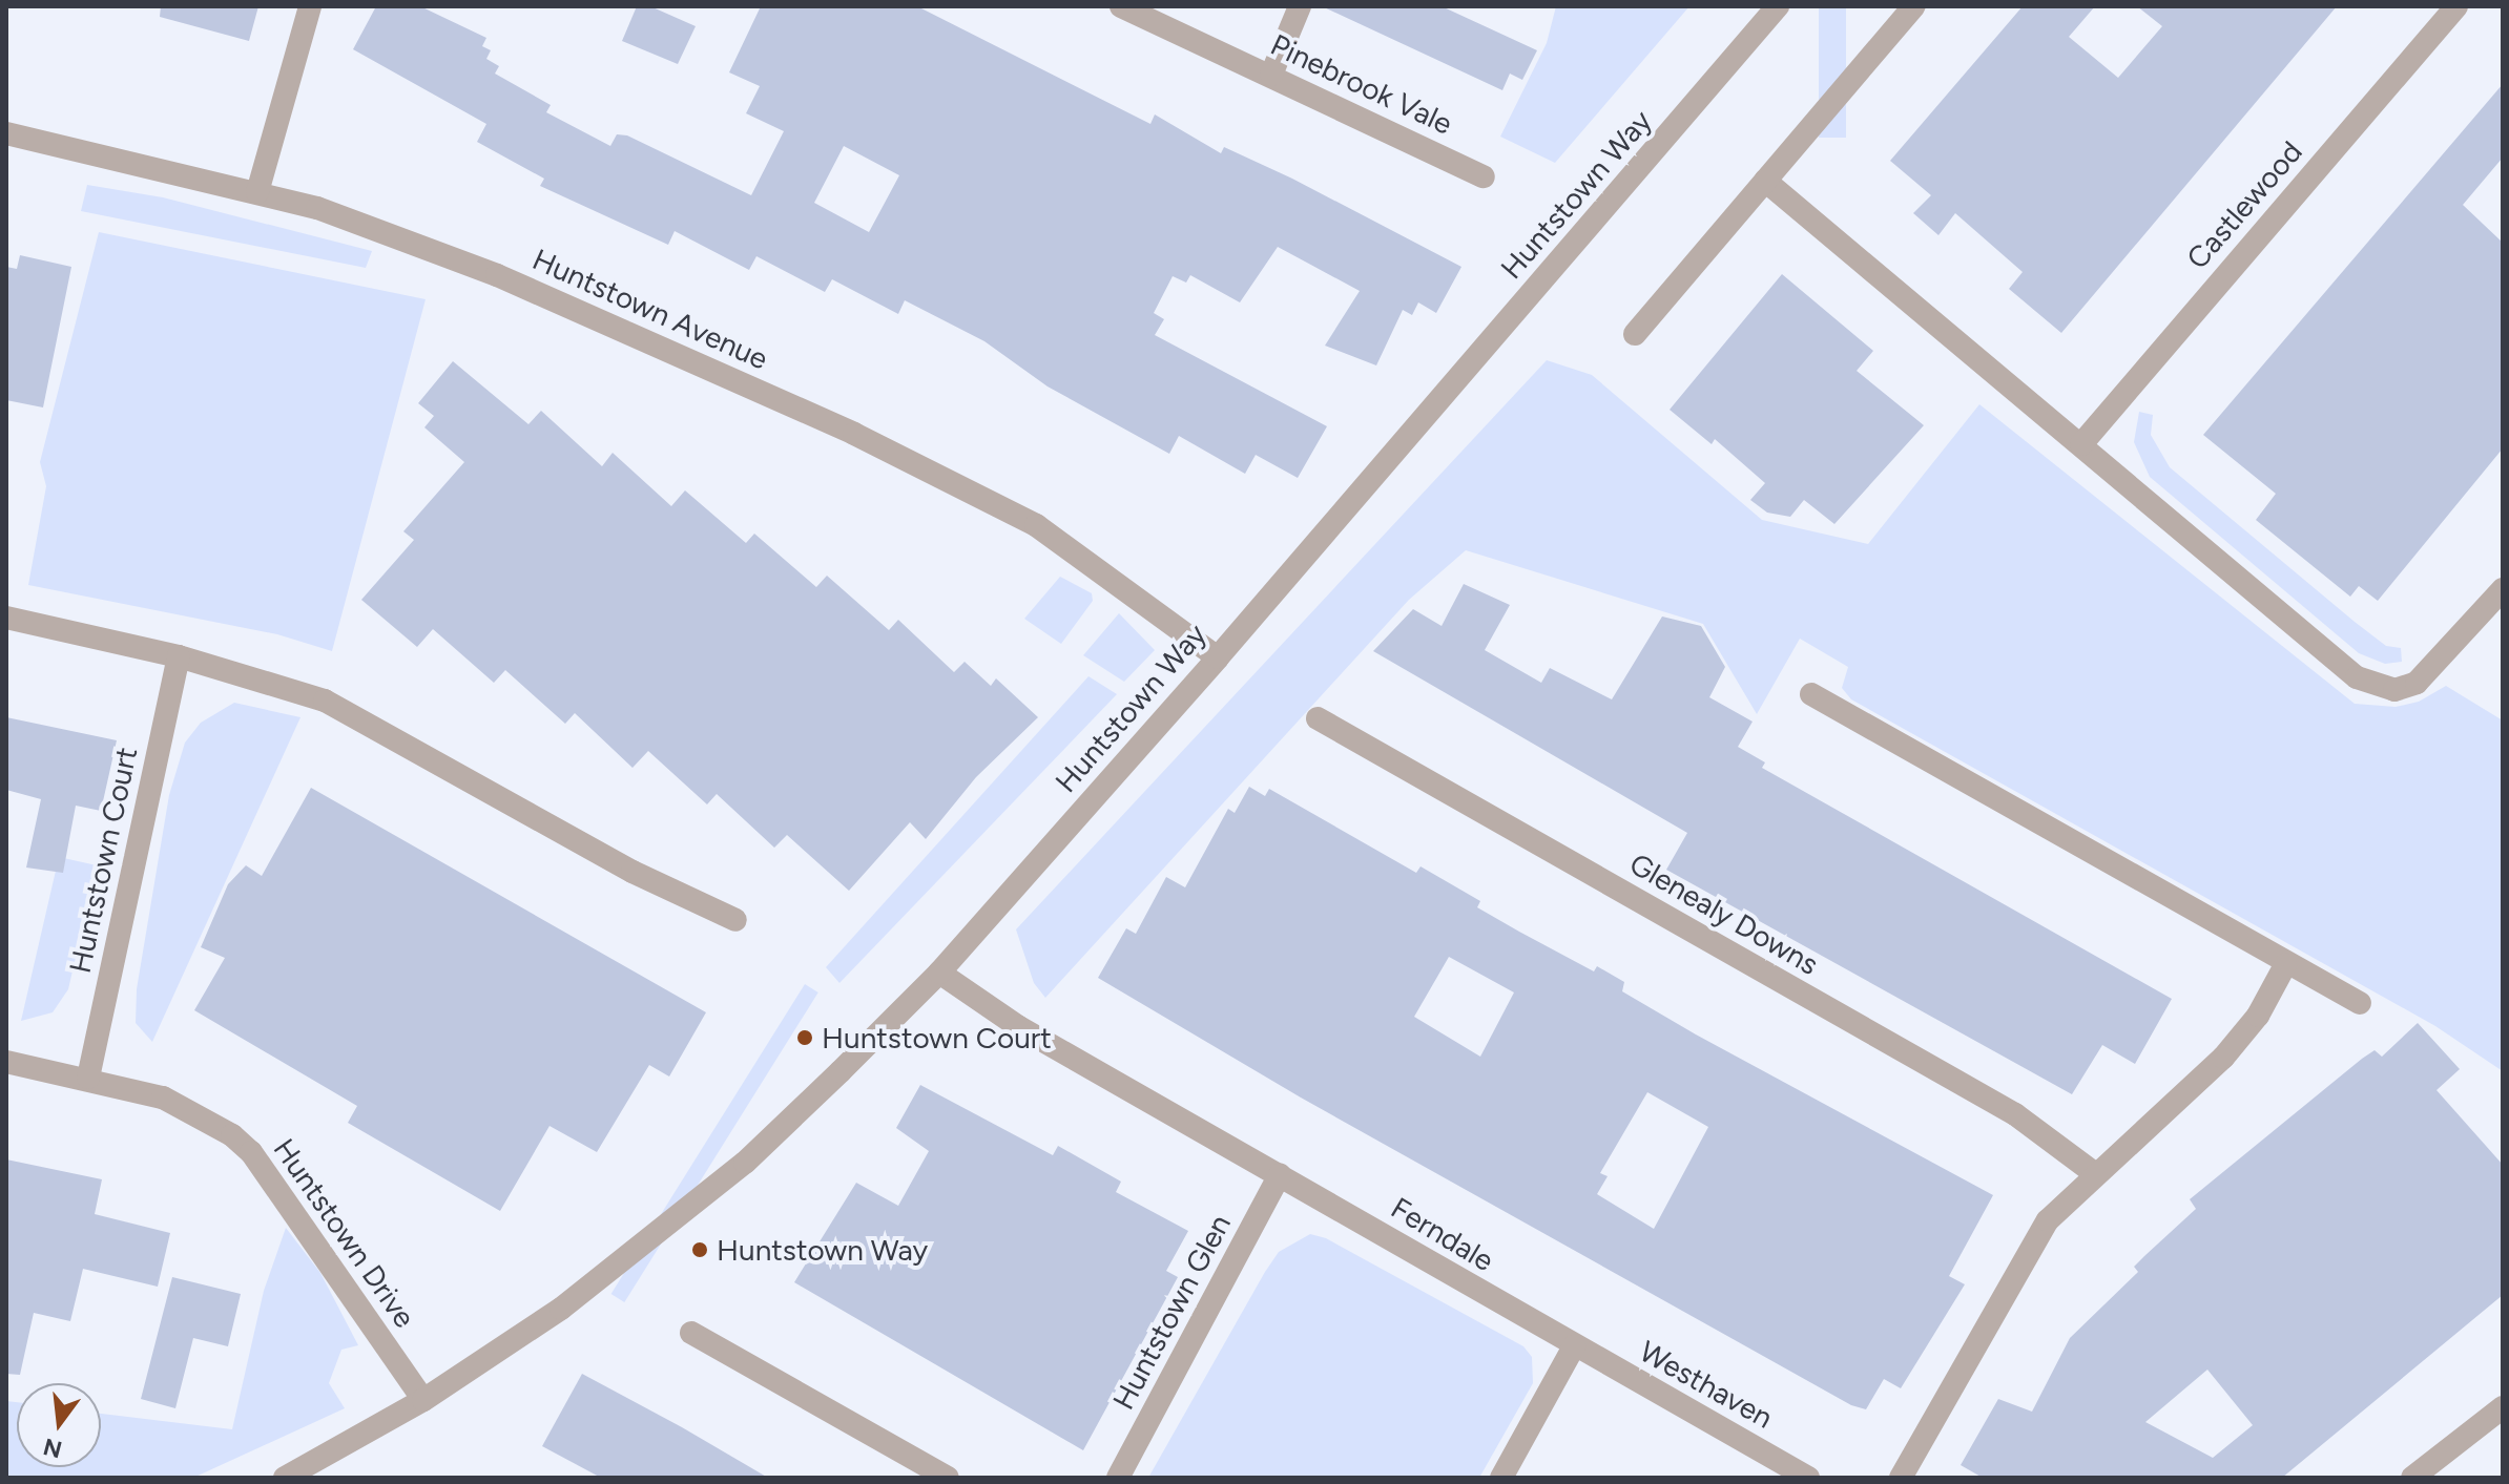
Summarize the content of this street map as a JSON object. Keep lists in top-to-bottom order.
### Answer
{
  "streets": {
    "street": [
      "Pinebrook Vale",
      "Huntstown Way",
      "Castlewood",
      "Huntstown Avenue",
      "Huntstown Court",
      "Glenealy Downs",
      "Huntstown Drive",
      "Ferndale",
      "Huntstown Glen",
      "Westhaven"
    ]
  },
  "crossings": [
    ["Huntstown Way", "Huntstown Avenue"],
    ["Huntstown Way", "Huntstown Drive"],
    ["Huntstown Way", "Ferndale"],
    ["Huntstown Court", "Huntstown Drive"],
    ["Ferndale", "Huntstown Glen"],
    ["Ferndale", "Westhaven"]
  ],
  "places": ["Huntstown Court", "Huntstown Way"],
  "north": "bottom"
}
